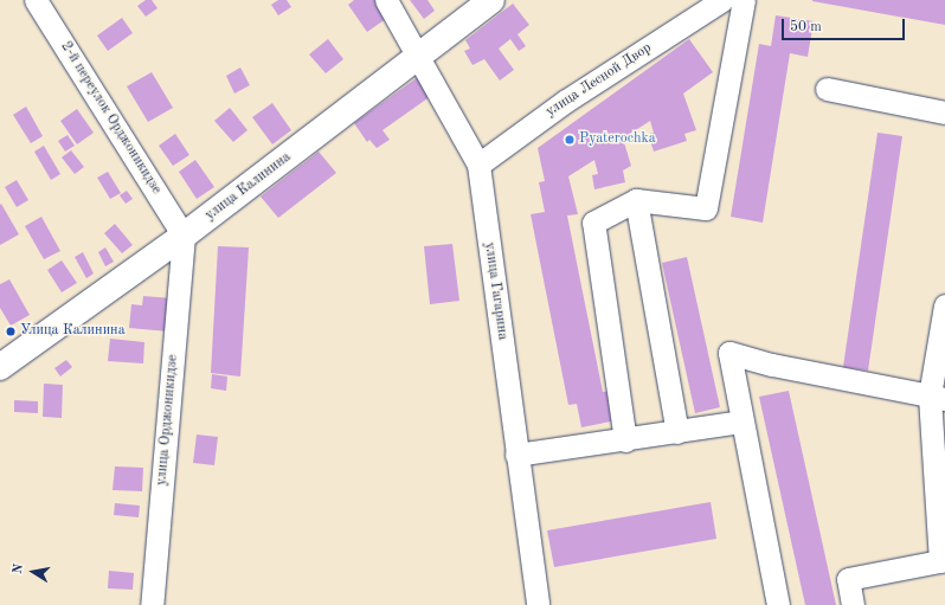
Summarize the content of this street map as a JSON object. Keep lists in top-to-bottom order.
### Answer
{
  "streets": {
    "main road": ["улица Калинина"],
    "street": [
      "улица Лесной Двор",
      "2-й переулок Орджоникидзе",
      "улица Гагарина",
      "улица Орджоникидзе"
    ]
  },
  "crossings": [
    ["улица Лесной Двор", "улица Гагарина"],
    ["2-й переулок Орджоникидзе", "улица Калинина"],
    ["2-й переулок Орджоникидзе", "улица Орджоникидзе"],
    ["улица Калинина", "улица Гагарина"],
    ["улица Калинина", "улица Орджоникидзе"]
  ],
  "places": ["Pyaterochka", "Улица Калинина"],
  "scale_bar": "50 m",
  "north": "left"
}
